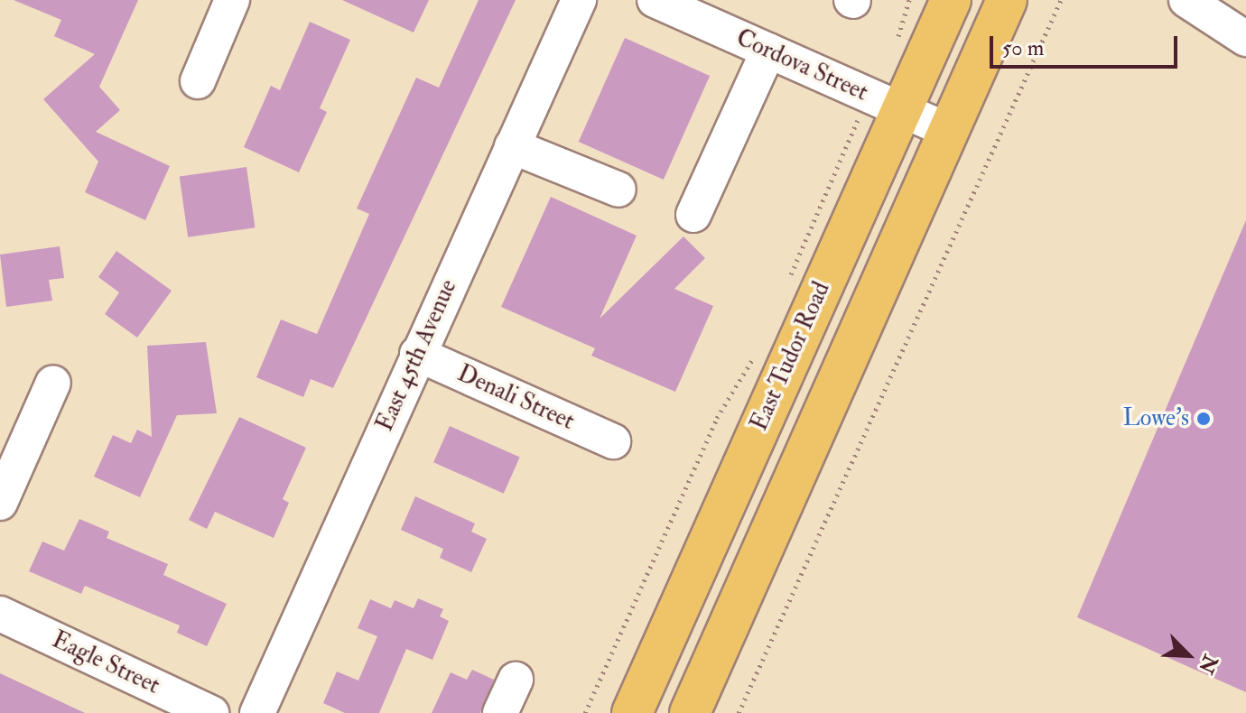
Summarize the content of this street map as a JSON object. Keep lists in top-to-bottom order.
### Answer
{
  "streets": {
    "main road": ["East Tudor Road"],
    "street": [
      "Cordova Street",
      "East 45th Avenue",
      "Denali Street",
      "Eagle Street"
    ]
  },
  "crossings": [
    ["Cordova Street", "East Tudor Road"],
    ["East 45th Avenue", "Denali Street"]
  ],
  "places": ["Lowe's"],
  "scale_bar": "50 m",
  "north": "bottom right"
}
